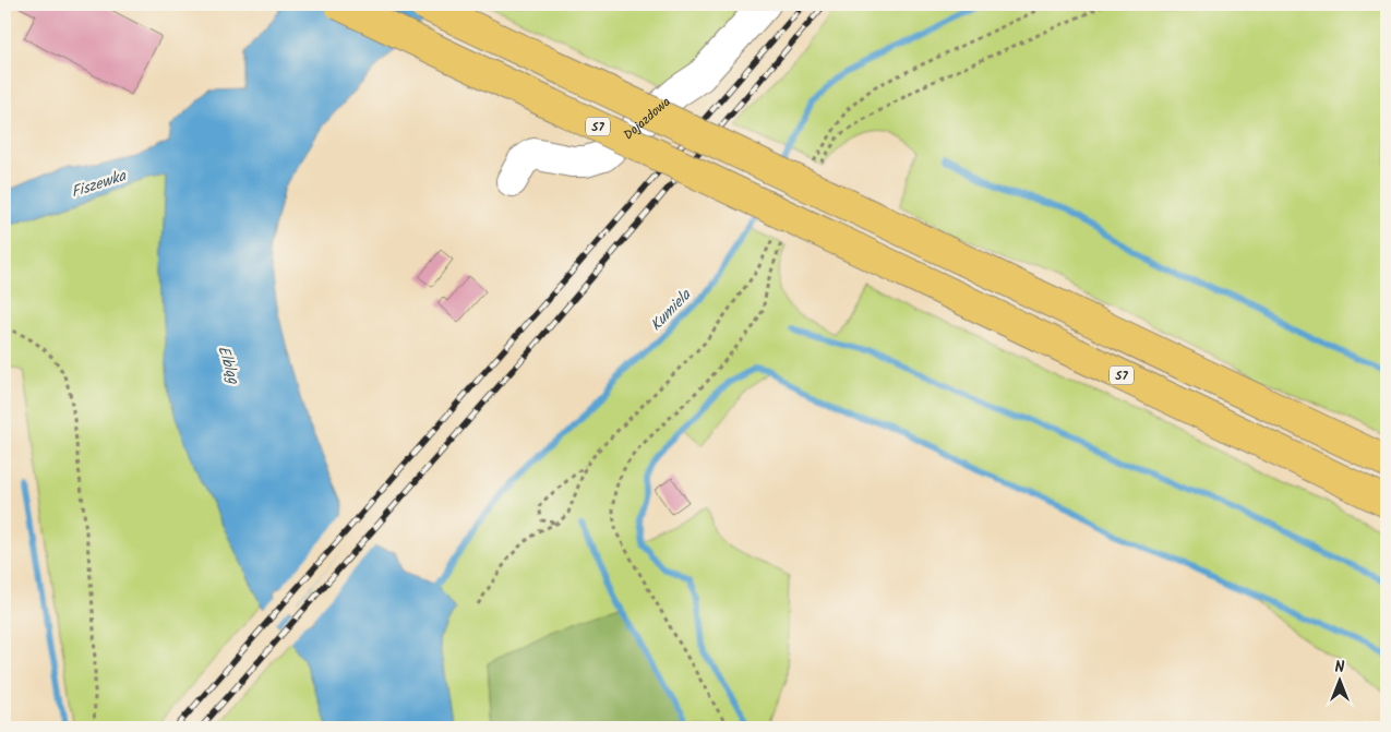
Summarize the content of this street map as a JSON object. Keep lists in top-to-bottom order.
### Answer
{
  "streets": {
    "highway": ["S7"],
    "lane": ["Dojazdowa"]
  },
  "water": ["Fiszewka", "Kumiela", "Elbląg"],
  "north": "top"
}
